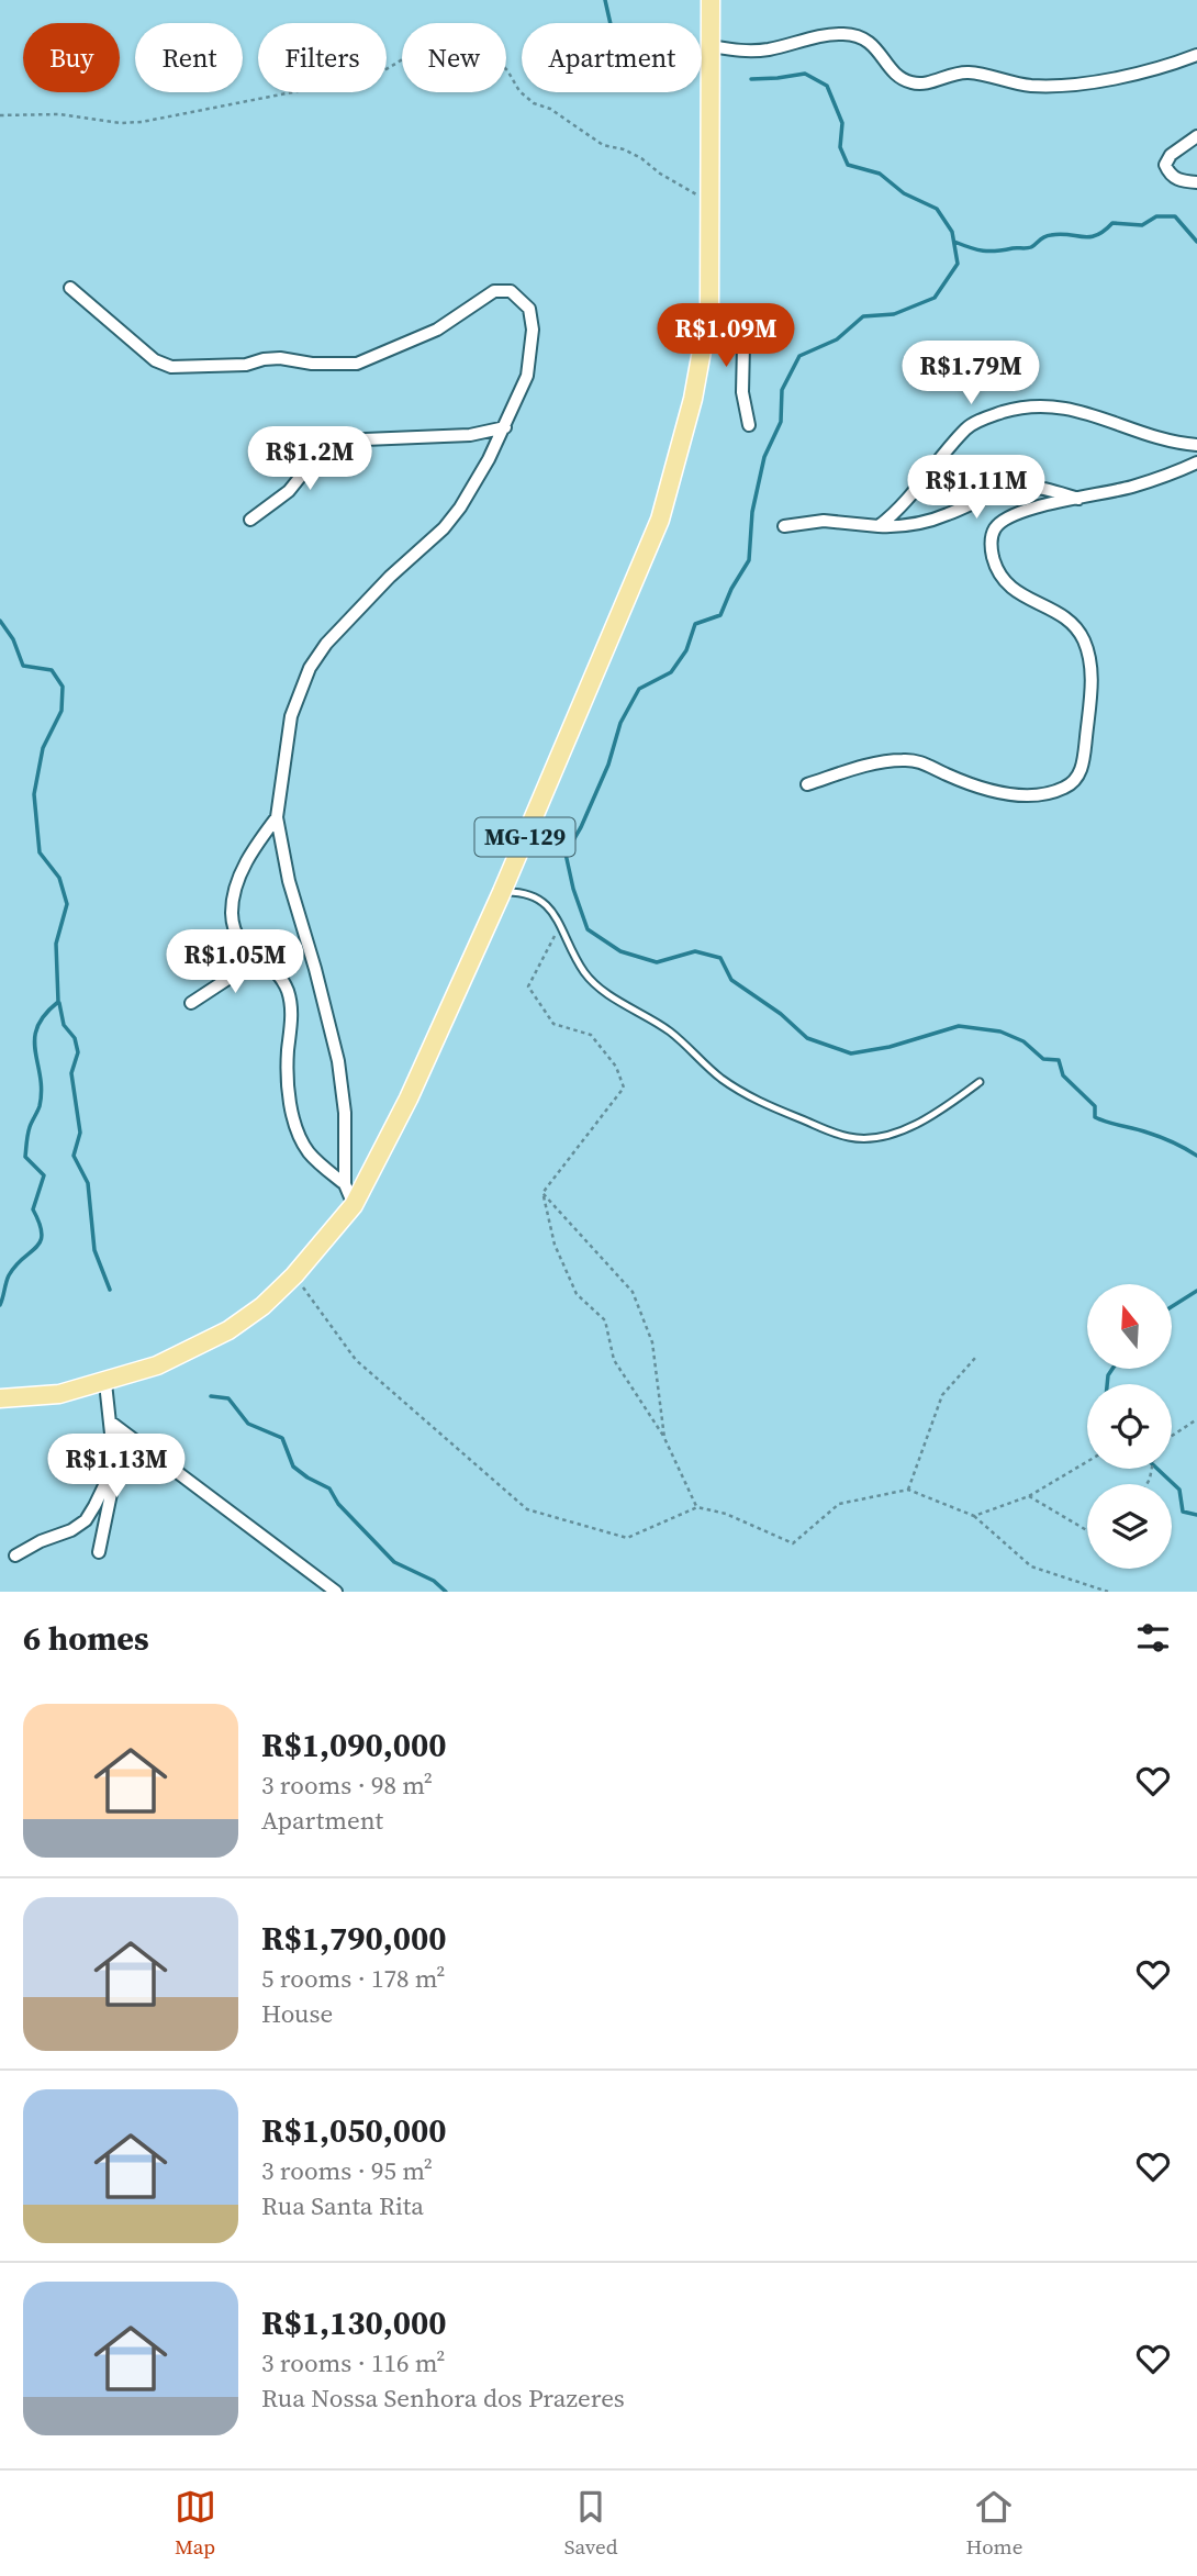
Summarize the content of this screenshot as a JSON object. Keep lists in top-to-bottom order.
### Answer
{
  "streets": {
    "main road": ["MG-129"]
  },
  "north": "top",
  "page": {
    "chip": [
      "Buy",
      "Rent",
      "Filters",
      "New",
      "Apartment"
    ],
    "price": [
      "R$1.09M",
      "R$1.79M",
      "R$1.2M",
      "R$1.11M",
      "R$1.05M",
      "R$1.13M"
    ],
    "heading": "6 homes",
    "list": [
      {
        "name": "R$1,090,000",
        "note": "3 rooms · 98 m² · Apartment"
      },
      {
        "name": "R$1,790,000",
        "note": "5 rooms · 178 m² · House"
      },
      {
        "name": "R$1,050,000",
        "note": "3 rooms · 95 m² · Rua Santa Rita"
      },
      {
        "name": "R$1,130,000",
        "note": "3 rooms · 116 m² · Rua Nossa Senhora dos Prazeres"
      }
    ],
    "tabs": ["Map", "Saved", "Home"]
  }
}
